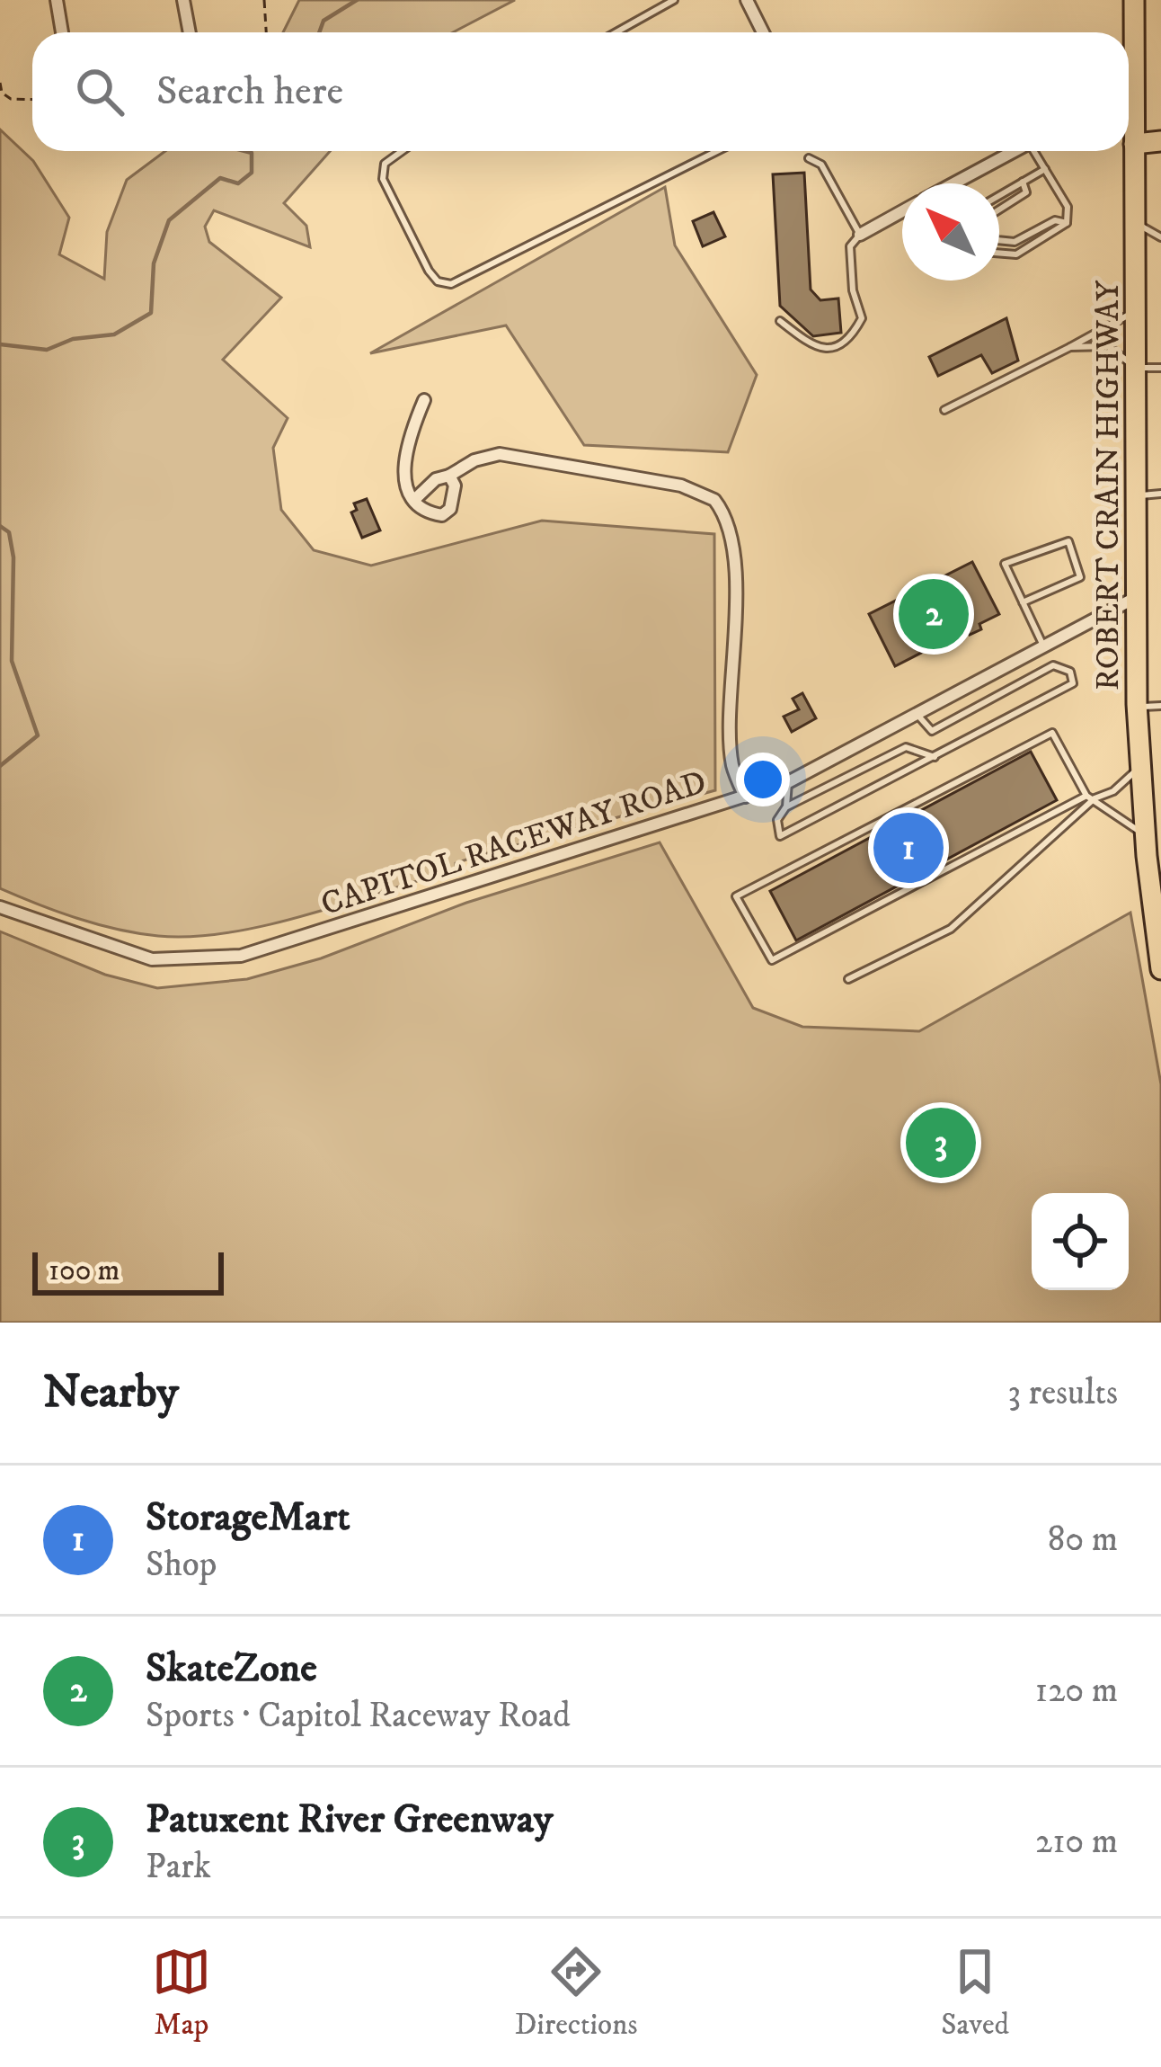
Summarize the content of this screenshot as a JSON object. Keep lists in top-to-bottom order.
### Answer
{
  "streets": {
    "highway": ["ROBERT CRAIN HIGHWAY"],
    "street": ["CAPITOL RACEWAY ROAD"]
  },
  "crossings": [
    ["ROBERT CRAIN HIGHWAY", "CAPITOL RACEWAY ROAD"]
  ],
  "scale_bar": "100 m",
  "north": "top left",
  "page": {
    "search": "Search here",
    "pins": ["2", "1", "3"],
    "scale": "100 m",
    "heading": ["Nearby", "3 results"],
    "list": [
      {
        "mark": "1",
        "name": "StorageMart",
        "note": "Shop",
        "value": "80 m"
      },
      {
        "mark": "2",
        "name": "SkateZone",
        "note": "Sports · Capitol Raceway Road",
        "value": "120 m"
      },
      {
        "mark": "3",
        "name": "Patuxent River Greenway",
        "note": "Park",
        "value": "210 m"
      }
    ],
    "nav": ["Map", "Directions", "Saved"]
  }
}
